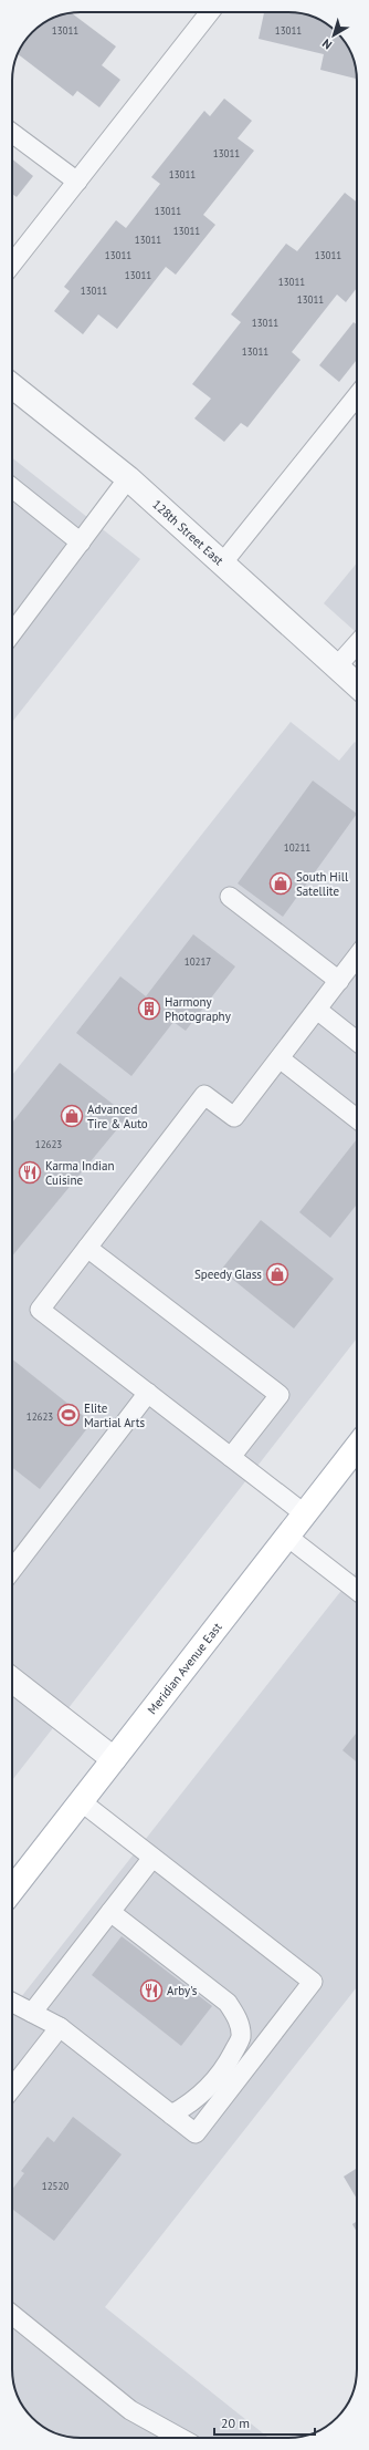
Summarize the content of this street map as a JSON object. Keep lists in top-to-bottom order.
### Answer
{
  "streets": {
    "main road": ["Meridian Avenue East"],
    "street": ["128th Street East"]
  },
  "places": {
    "shop": ["South Hill Satellite", "Advanced Tire & Auto", "Speedy Glass"],
    "building": ["Harmony Photography"],
    "restaurant": ["Karma Indian Cuisine", "Arby's"],
    "sports": ["Elite Martial Arts"]
  },
  "house_numbers": [
    "13011",
    "13011",
    "13011",
    "13011",
    "13011",
    "13011",
    "13011",
    "13011",
    "13011",
    "13011",
    "13011",
    "13011",
    "13011",
    "13011",
    "13011",
    "10211",
    "10217",
    "12623",
    "12623",
    "12520"
  ],
  "scale_bar": "20 m",
  "north": "bottom left"
}
